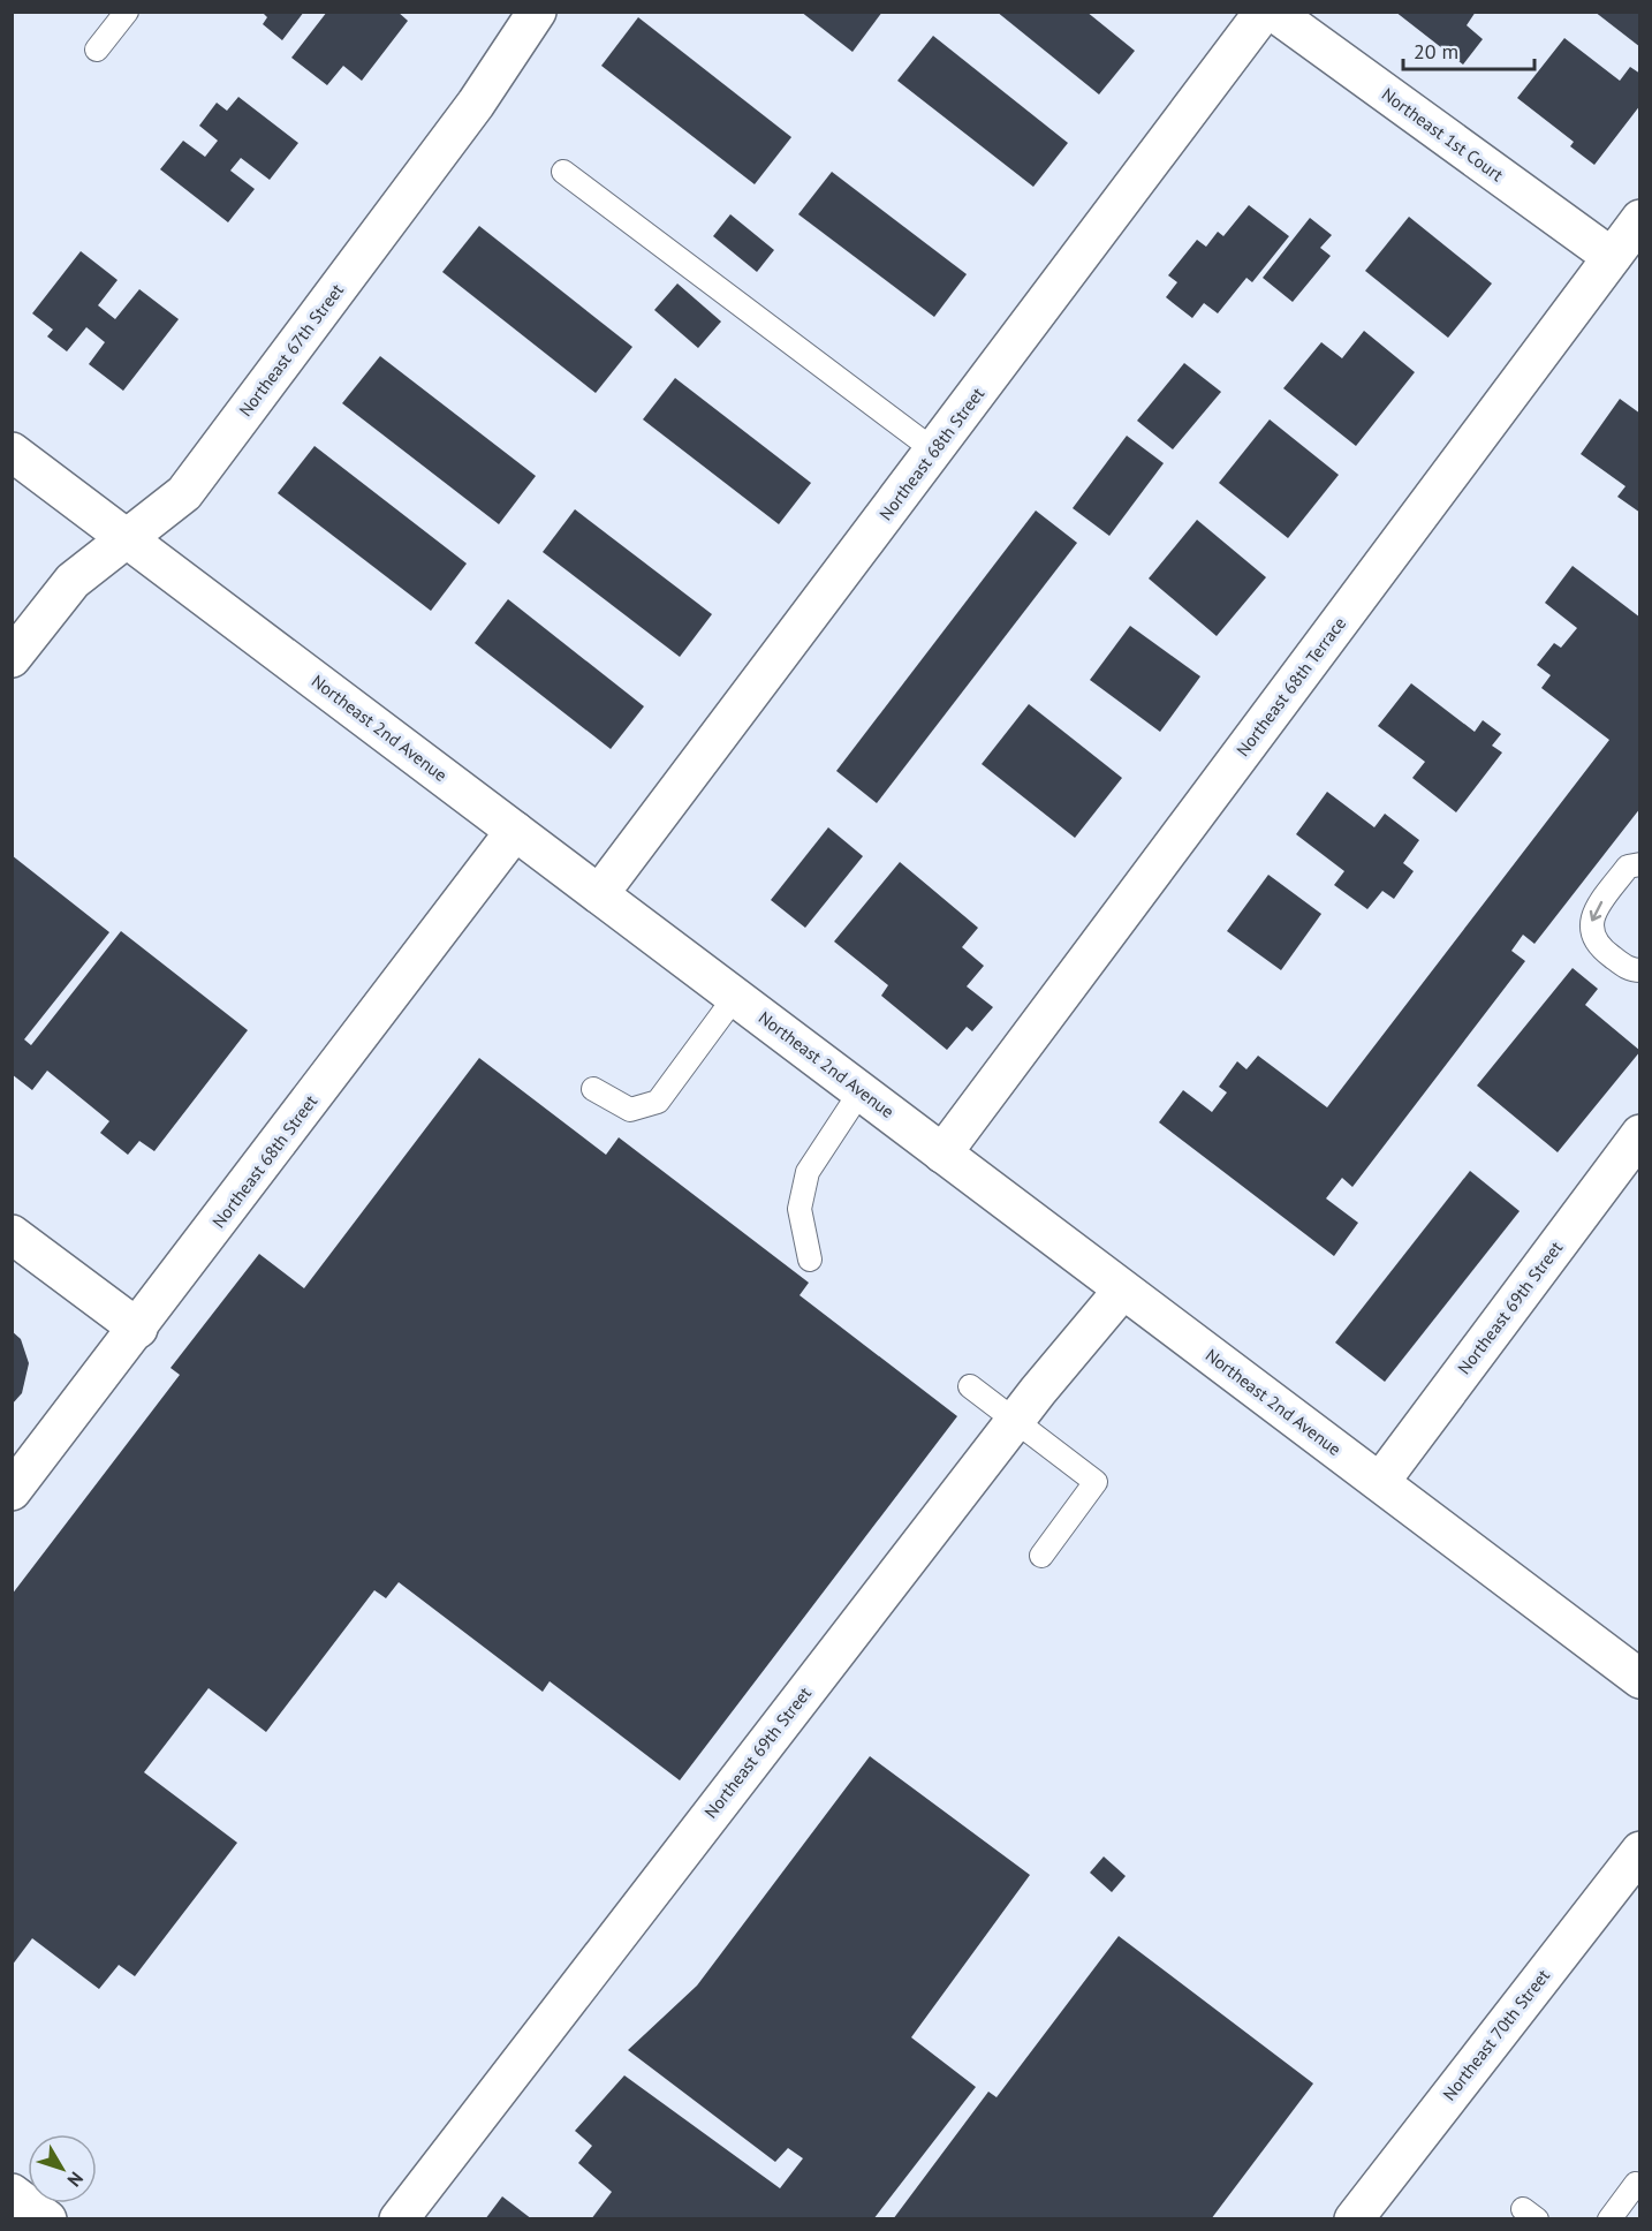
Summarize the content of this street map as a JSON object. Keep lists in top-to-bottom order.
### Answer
{
  "streets": {
    "street": [
      "Northeast 1st Court",
      "Northeast 67th Street",
      "Northeast 68th Street",
      "Northeast 68th Terrace",
      "Northeast 2nd Avenue",
      "Northeast 69th Street",
      "Northeast 70th Street"
    ]
  },
  "crossings": [
    ["Northeast 1st Court", "Northeast 68th Terrace"],
    ["Northeast 67th Street", "Northeast 2nd Avenue"],
    ["Northeast 68th Street", "Northeast 2nd Avenue"],
    ["Northeast 68th Terrace", "Northeast 2nd Avenue"],
    ["Northeast 2nd Avenue", "Northeast 69th Street"]
  ],
  "scale_bar": "20 m",
  "north": "bottom right"
}
